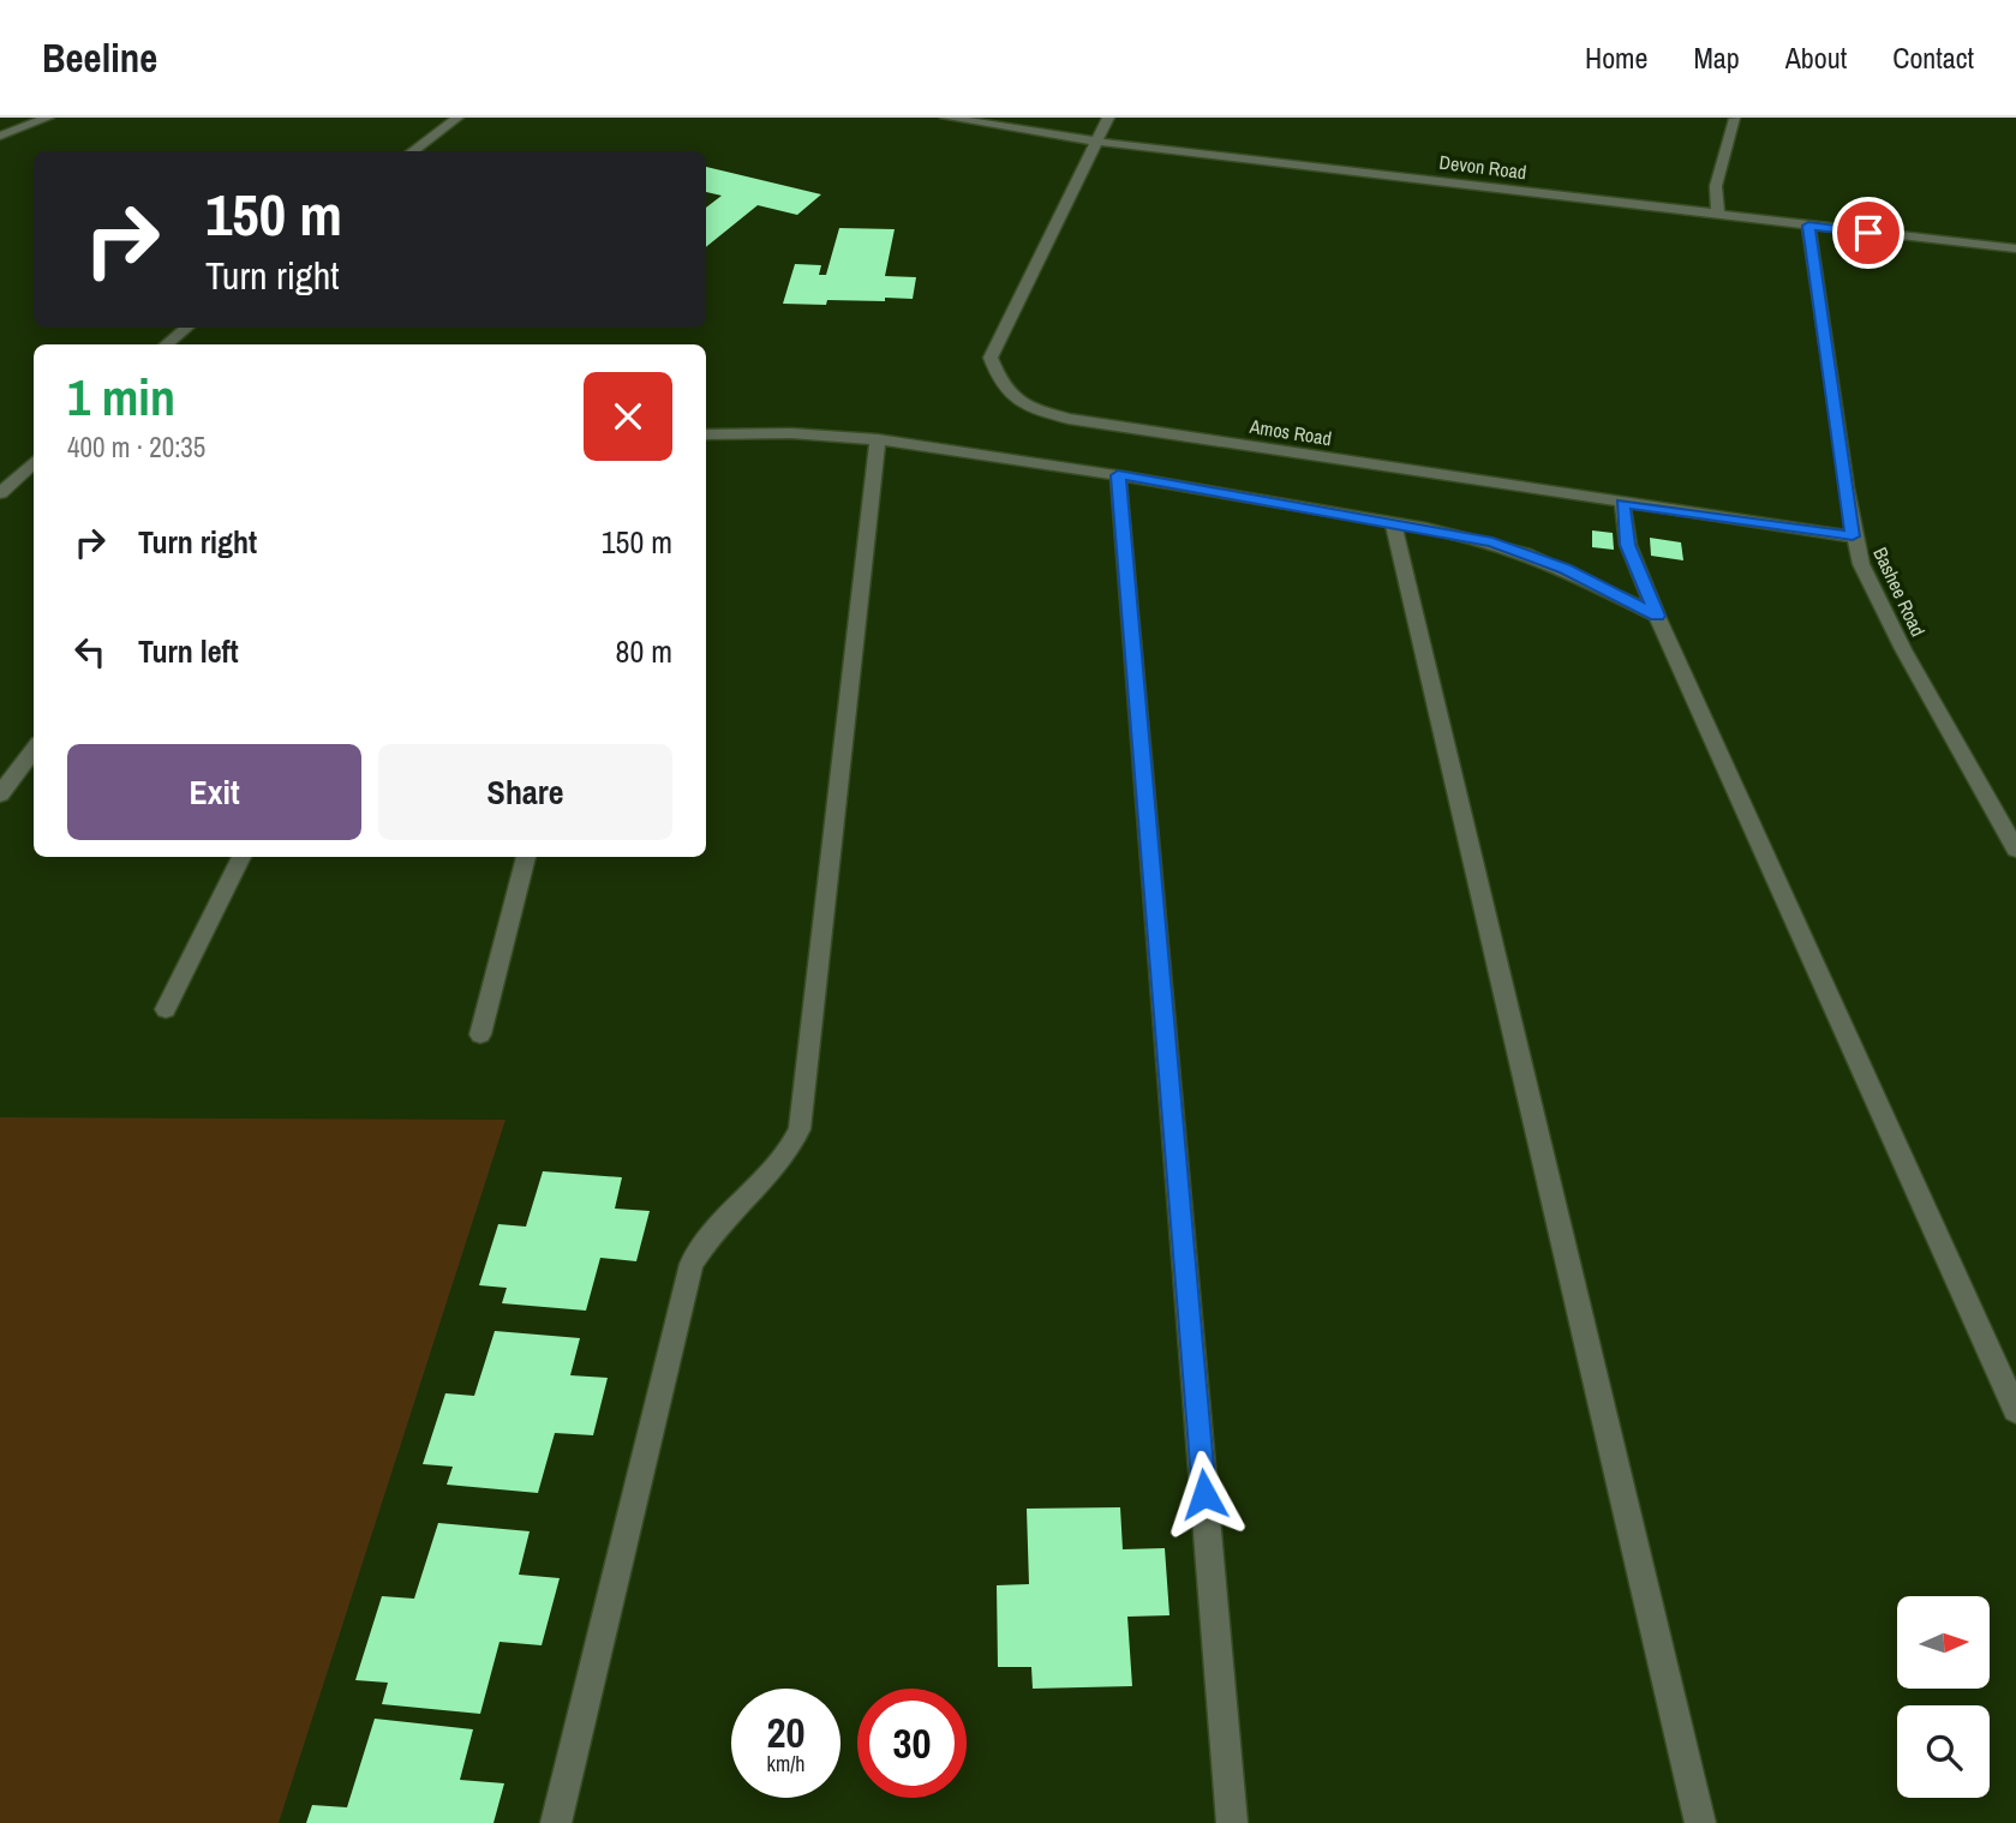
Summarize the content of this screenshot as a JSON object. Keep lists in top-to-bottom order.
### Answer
{
  "streets": {
    "street": ["Devon Road", "Amos Road", "Bashee Road"]
  },
  "crossings": [
    ["Devon Road", "Amos Road"],
    ["Devon Road", "Bashee Road"],
    ["Amos Road", "Bashee Road"]
  ],
  "north": "right",
  "page": {
    "header": "Beeline",
    "nav": [
      "Home",
      "Map",
      "About",
      "Contact"
    ],
    "turn": ["150 m", "Turn right"],
    "heading": ["1 min", "400 m · 20:35"],
    "list": [
      {
        "name": "Turn right",
        "value": "150 m"
      },
      {
        "name": "Turn left",
        "value": "80 m"
      }
    ],
    "buttons": ["Exit", "Share"],
    "speed": "20 km/h",
    "limit": "30"
  }
}
